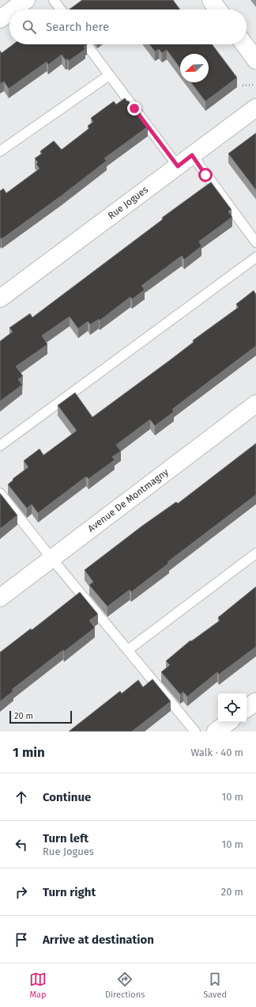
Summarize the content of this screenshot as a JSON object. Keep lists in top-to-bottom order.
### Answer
{
  "streets": {
    "street": ["Rue Jogues", "Avenue De Montmagny"]
  },
  "scale_bar": "20 m",
  "north": "bottom left",
  "page": {
    "search": "Search here",
    "scale": "20 m",
    "heading": ["1 min", "Walk · 40 m"],
    "list": [
      ["Continue", "10 m"],
      ["Turn left", "Rue Jogues", "10 m"],
      ["Turn right", "20 m"],
      "Arrive at destination"
    ],
    "nav": ["Map", "Directions", "Saved"]
  }
}
